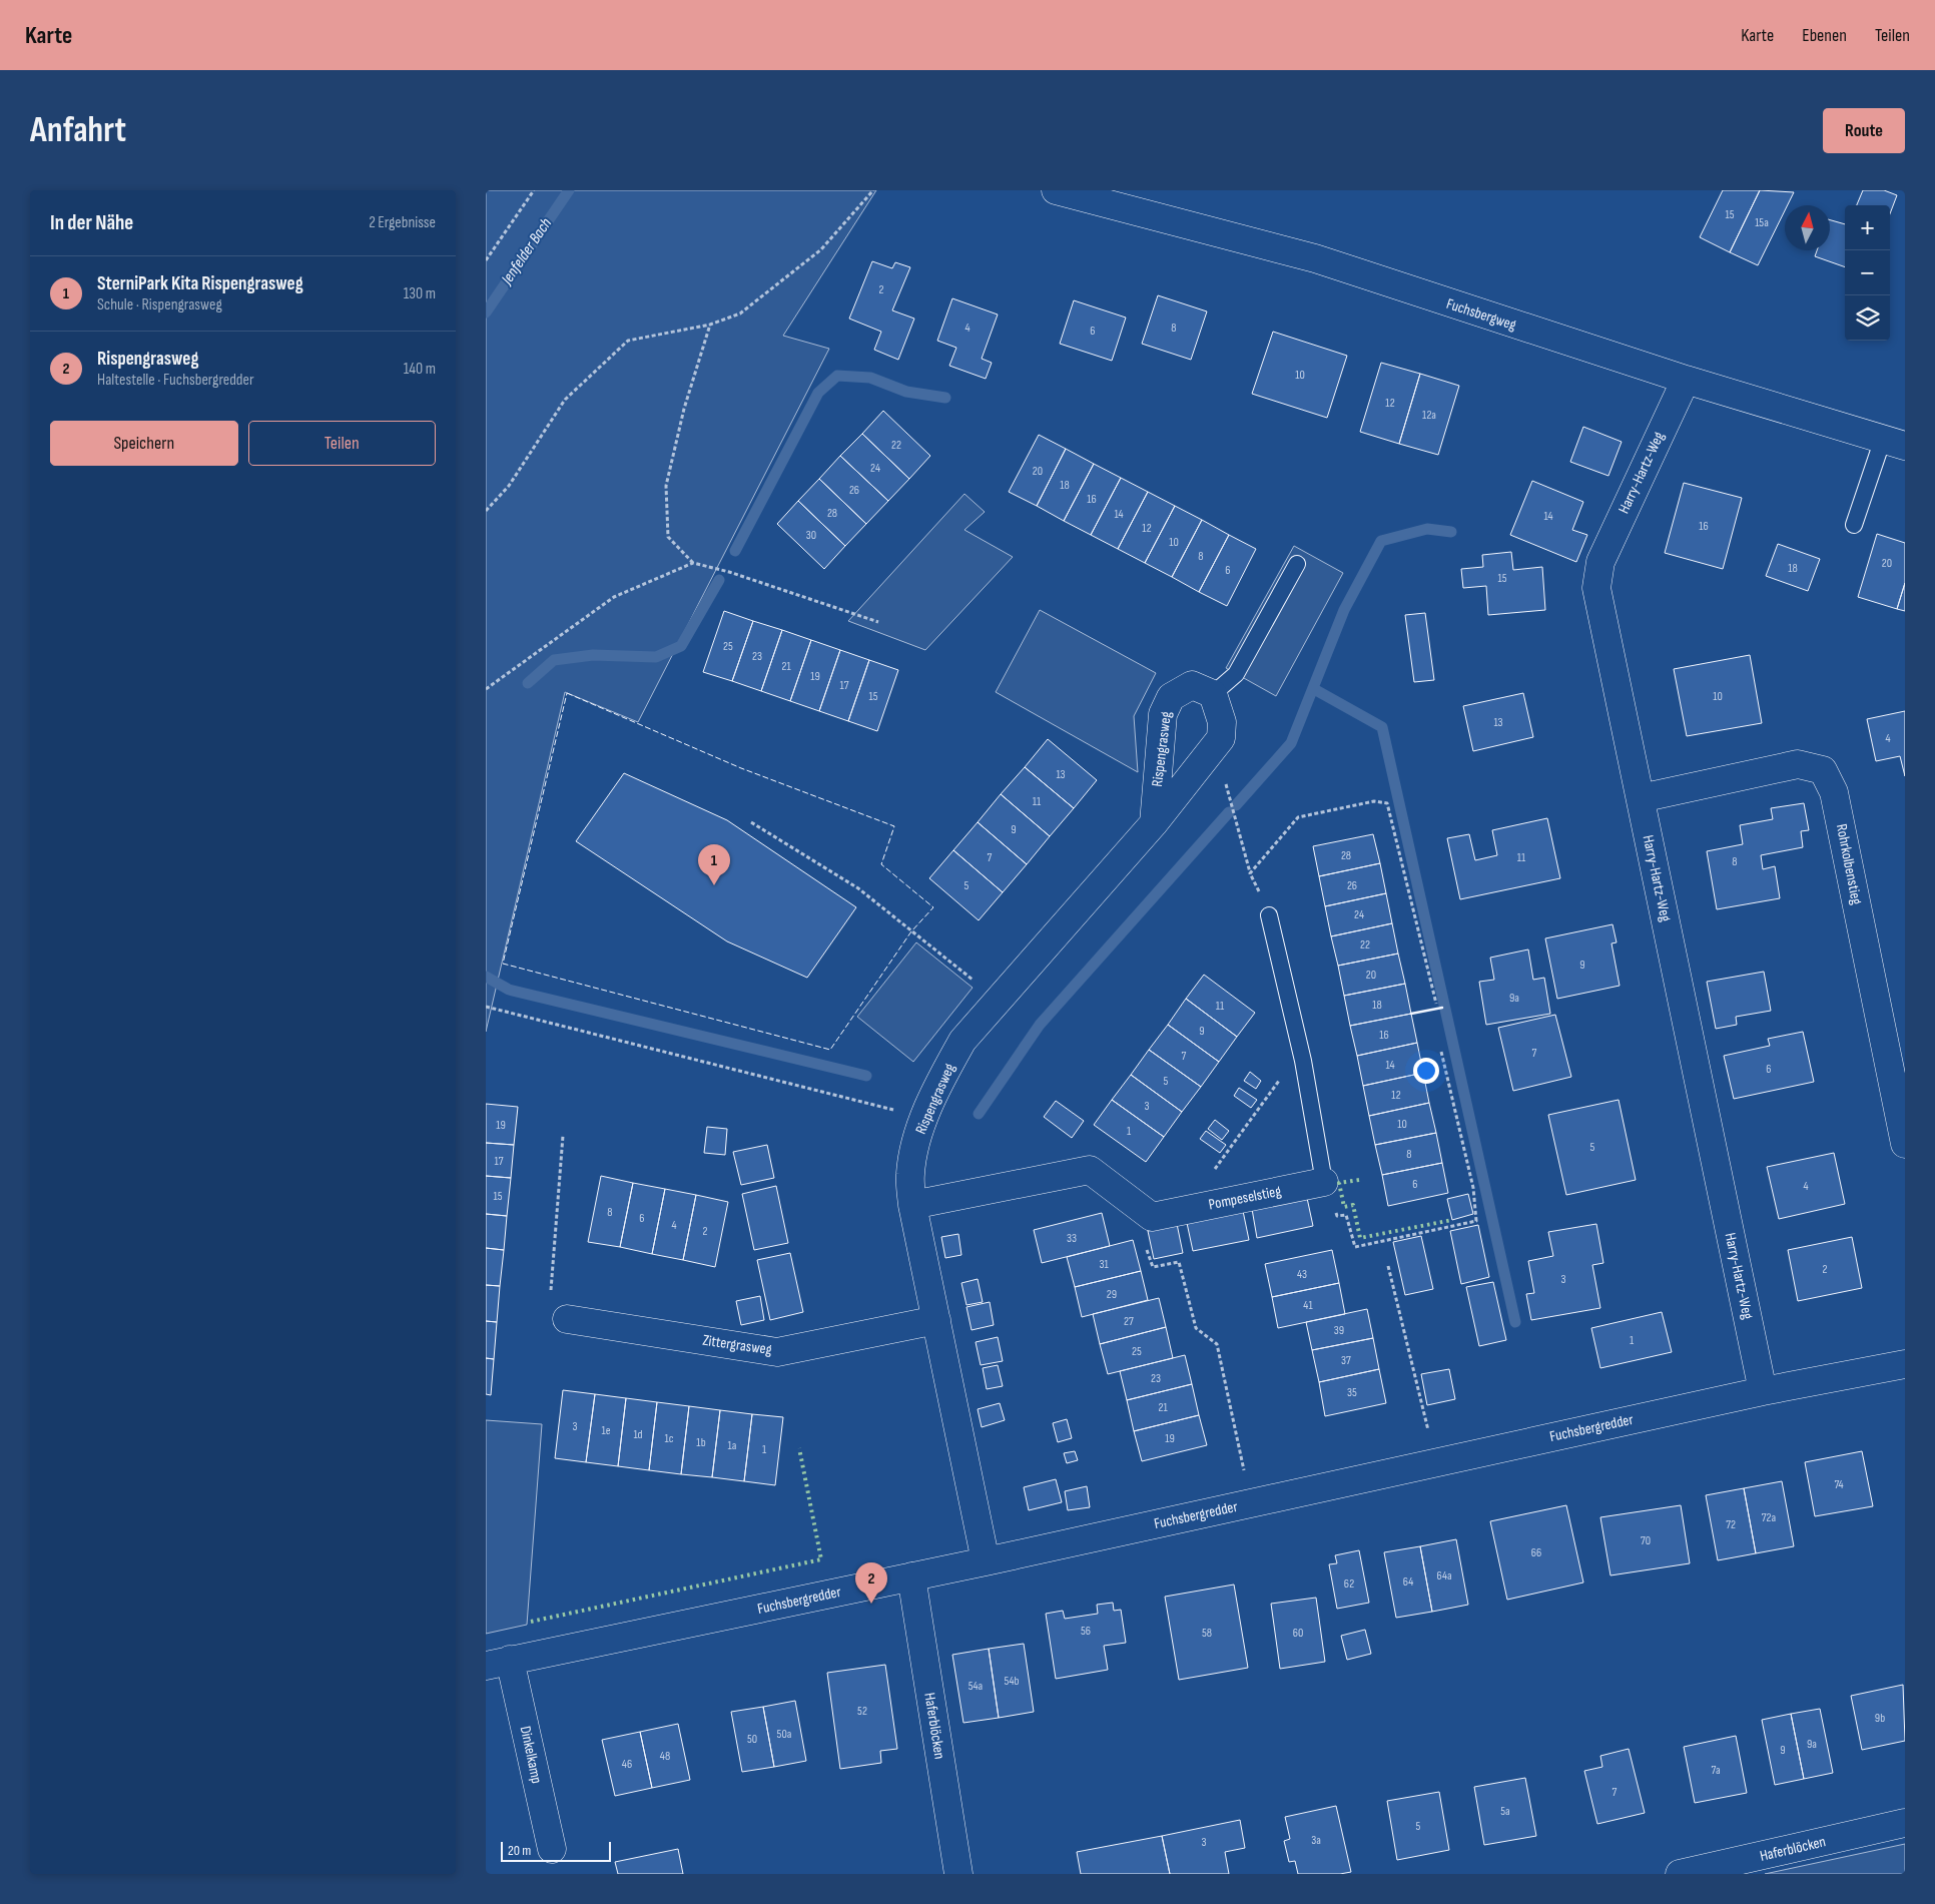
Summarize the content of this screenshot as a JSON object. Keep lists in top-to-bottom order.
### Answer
{
  "streets": {
    "street": [
      "Fuchsbergweg",
      "Harry-Hartz-Weg",
      "Rispengrasweg",
      "Rohrkolbenstieg",
      "Pompeselstieg",
      "Zittergrasweg",
      "Fuchsbergredder",
      "Haferblöcken",
      "Dinkelkamp"
    ]
  },
  "crossings": [
    ["Fuchsbergweg", "Harry-Hartz-Weg"],
    ["Harry-Hartz-Weg", "Rohrkolbenstieg"],
    ["Harry-Hartz-Weg", "Fuchsbergredder"],
    ["Rispengrasweg", "Pompeselstieg"],
    ["Rispengrasweg", "Zittergrasweg"],
    ["Rispengrasweg", "Fuchsbergredder"],
    ["Fuchsbergredder", "Haferblöcken"],
    ["Fuchsbergredder", "Dinkelkamp"]
  ],
  "water": ["Jenfelder Bach"],
  "house_numbers": [
    "15",
    "15a",
    "2",
    "4",
    "8",
    "6",
    "10",
    "12",
    "12a",
    "22",
    "24",
    "20",
    "18",
    "26",
    "16",
    "28",
    "14",
    "14",
    "16",
    "12",
    "30",
    "10",
    "8",
    "20",
    "18",
    "6",
    "15",
    "25",
    "23",
    "21",
    "19",
    "17",
    "15",
    "10",
    "13",
    "4",
    "13",
    "11",
    "9",
    "28",
    "7",
    "11",
    "8",
    "5",
    "26",
    "24",
    "22",
    "9",
    "20",
    "9a",
    "18",
    "11",
    "9",
    "16",
    "7",
    "7",
    "14",
    "6",
    "5",
    "12",
    "3",
    "10",
    "19",
    "1",
    "5",
    "8",
    "17",
    "6",
    "4",
    "15",
    "8",
    "6",
    "4",
    "2",
    "33",
    "31",
    "2",
    "43",
    "3",
    "29",
    "41",
    "27",
    "39",
    "1",
    "25",
    "37",
    "23",
    "35",
    "21",
    "3",
    "1e",
    "1d",
    "1c",
    "19",
    "1b",
    "1a",
    "1",
    "74",
    "72a",
    "72",
    "70",
    "66",
    "64a",
    "64",
    "62",
    "56",
    "58",
    "60",
    "54b",
    "54a",
    "52",
    "9b",
    "50a",
    "50",
    "9a",
    "9",
    "48",
    "46",
    "7a",
    "7",
    "5a",
    "5",
    "3a",
    "3"
  ],
  "scale_bar": "20 m",
  "north": "top",
  "page": {
    "header": "Karte",
    "nav": ["Karte", "Ebenen", "Teilen"],
    "buttons": [
      "Route",
      ["Speichern", "Teilen"]
    ],
    "title": "Anfahrt",
    "heading": ["In der Nähe", "2 Ergebnisse"],
    "map_buttons": ["+", "−"],
    "list": [
      {
        "mark": "1",
        "name": "SterniPark Kita Rispengrasweg",
        "note": "Schule · Rispengrasweg",
        "value": "130 m"
      },
      {
        "mark": "2",
        "name": "Rispengrasweg",
        "note": "Haltestelle · Fuchsbergredder",
        "value": "140 m"
      }
    ],
    "pins": ["1", "2"],
    "scale": "20 m"
  }
}
